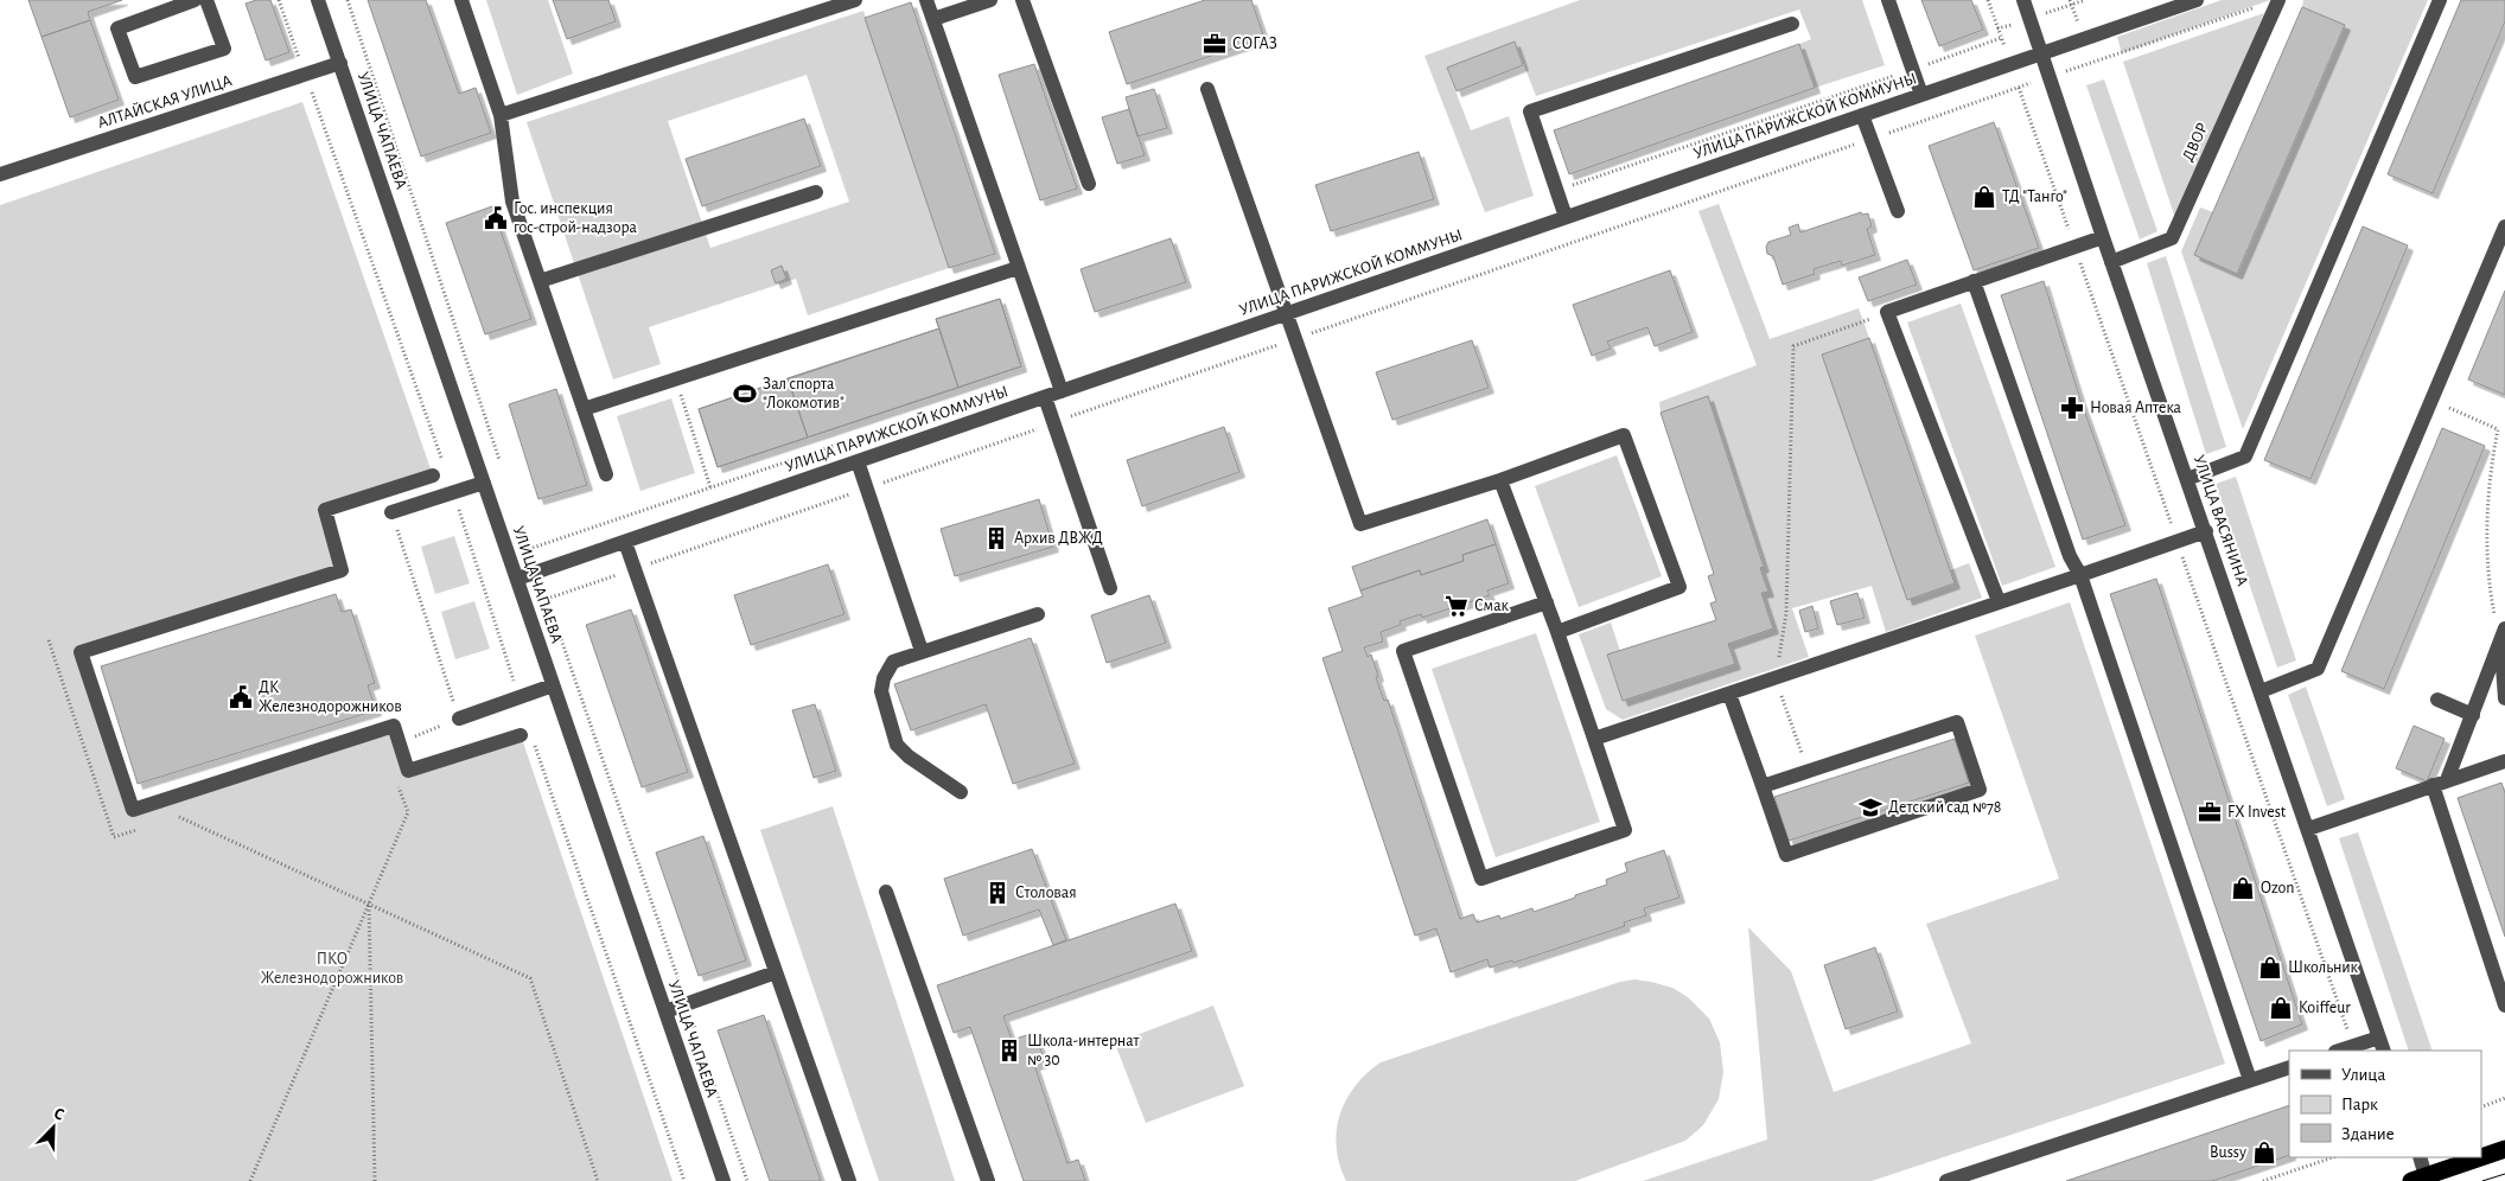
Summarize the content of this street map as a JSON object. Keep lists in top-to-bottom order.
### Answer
{
  "streets": {
    "street": [
      "АЛТАЙСКАЯ УЛИЦА",
      "УЛИЦА ПАРИЖСКОЙ КОММУНЫ",
      "УЛИЦА ЧАПАЕВА",
      "ДВОР",
      "УЛИЦА ВАСЯНИНА"
    ]
  },
  "crossings": [
    ["АЛТАЙСКАЯ УЛИЦА", "УЛИЦА ЧАПАЕВА"],
    ["УЛИЦА ПАРИЖСКОЙ КОММУНЫ", "УЛИЦА ЧАПАЕВА"],
    ["УЛИЦА ПАРИЖСКОЙ КОММУНЫ", "УЛИЦА ВАСЯНИНА"],
    ["ДВОР", "УЛИЦА ВАСЯНИНА"]
  ],
  "parks": ["ПКО Железнодорожников"],
  "places": {
    "office": ["СОГАЗ", "FX Invest"],
    "shop": [
      "ТД \"Танго\"",
      "Ozon",
      "Школьник",
      "Koiffeur",
      "Bussy"
    ],
    "public building": ["Гос. инспекция гос-строй-надзора", "ДК Железнодорожников"],
    "sports": ["Зал спорта \"Локомотив\""],
    "pharmacy": ["Новая Аптека"],
    "building": ["Архив ДВЖД", "Столовая", "Школа-интернат № 30"],
    "supermarket": ["Смак"],
    "school or university": ["Детский сад №78"]
  },
  "legend": ["Улица", "Парк", "Здание"],
  "north": "top right"
}
